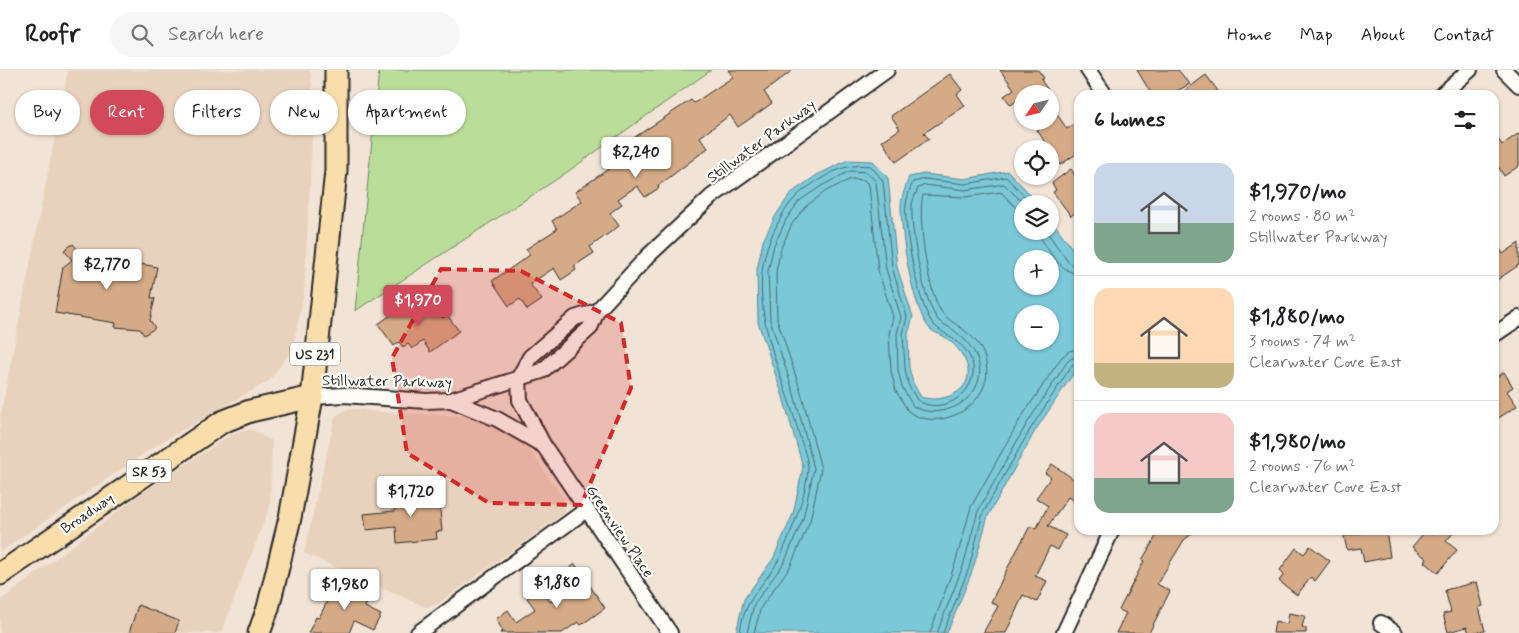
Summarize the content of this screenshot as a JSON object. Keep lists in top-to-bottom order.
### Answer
{
  "streets": {
    "main road": ["US 231", "SR 53", "Broadway"],
    "street": ["Stillwater Parkway", "Greenview Place"]
  },
  "crossings": [
    ["Stillwater Parkway", "US 231"],
    ["Stillwater Parkway", "Broadway"],
    ["Stillwater Parkway", "Greenview Place"],
    ["US 231", "Broadway"]
  ],
  "north": "bottom left",
  "page": {
    "header": "Roofr",
    "search": "Search here",
    "nav": [
      "Home",
      "Map",
      "About",
      "Contact"
    ],
    "map_buttons": ["+", "−"],
    "chip": [
      "Buy",
      "Rent",
      "Filters",
      "New",
      "Apartment"
    ],
    "heading": "6 homes",
    "price": [
      "$2,240",
      "$2,770",
      "$1,970",
      "$1,720",
      "$1,880",
      "$1,980"
    ],
    "list": [
      {
        "name": "$1,970/mo",
        "note": "2 rooms · 80 m² · Stillwater Parkway"
      },
      {
        "name": "$1,880/mo",
        "note": "3 rooms · 74 m² · Clearwater Cove East"
      },
      {
        "name": "$1,980/mo",
        "note": "2 rooms · 76 m² · Clearwater Cove East"
      }
    ]
  }
}
